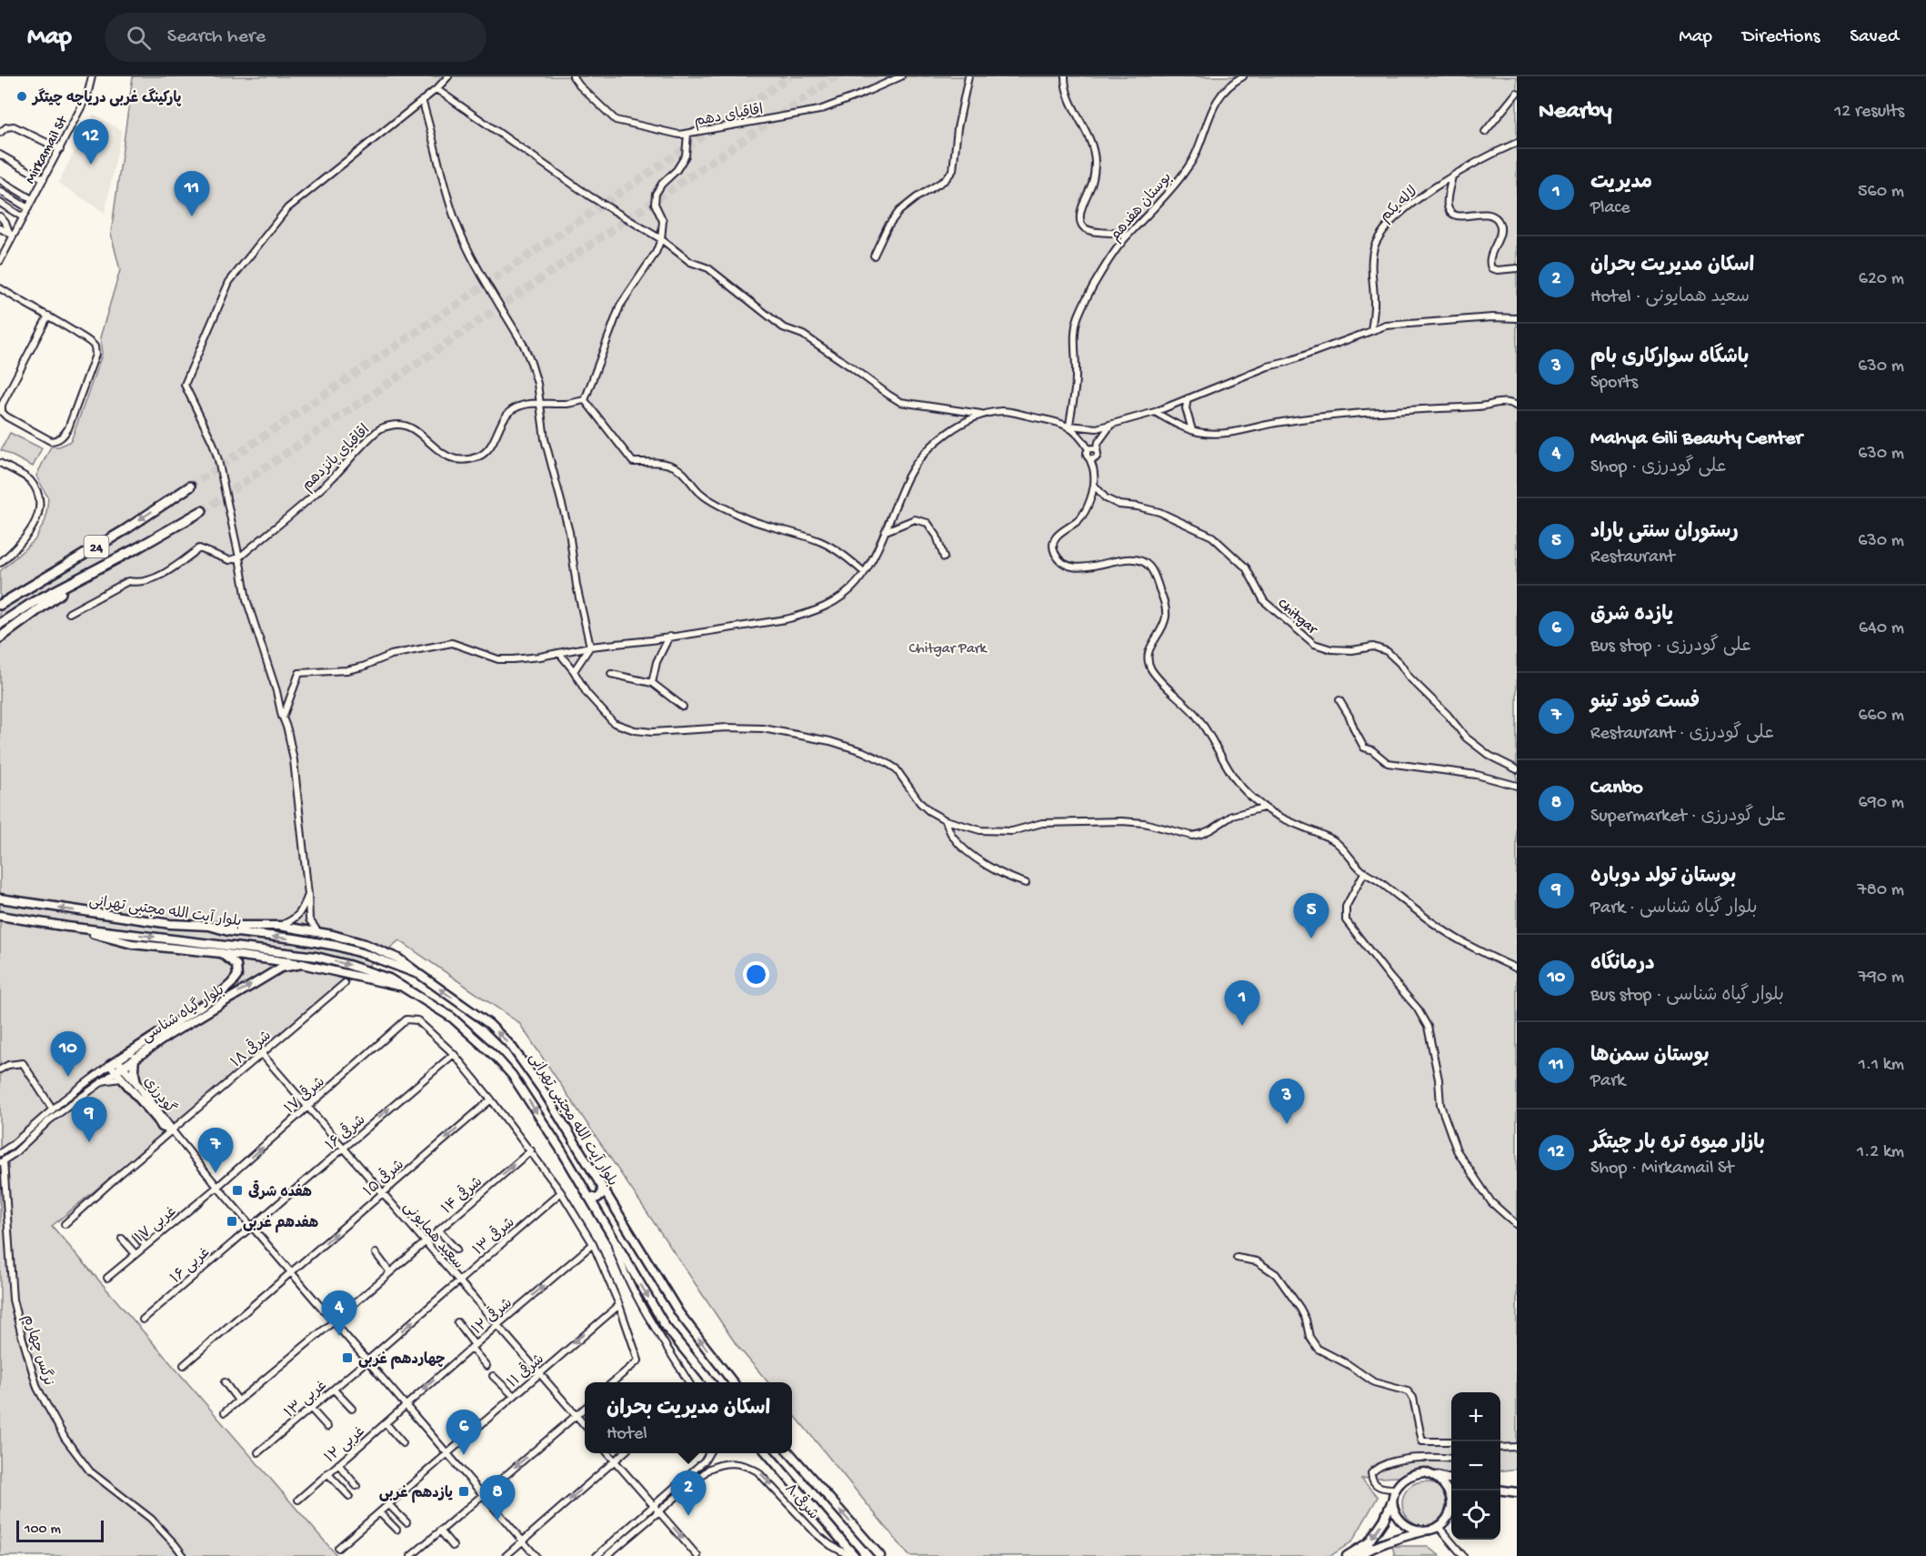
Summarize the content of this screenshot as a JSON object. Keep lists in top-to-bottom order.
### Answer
{
  "streets": {
    "highway": ["24"],
    "main road": ["بلوار آیت الله مجتبی تهرانی", "بلوار گیاه شناسی", "گودرزی"],
    "street": [
      "اقاقیای دهم",
      "Mirkamail St",
      "لاله یکم",
      "بوستان هفدهم",
      "اقاقیای پانزدهم",
      "Chitgar",
      "۱۸ شرقی",
      "۱۷ شرقی",
      "۱۶ شرقی",
      "۱۵ شرقی",
      "۱۴ شرقی",
      "۱۷ غربی",
      "سعید همایونی",
      "۱۳ شرقی",
      "۱۶ غربی",
      "۱۲ شرقی",
      "نرگس چهارم",
      "۱۱ شرقی",
      "۱۳ غربی",
      "۱۲ غربی",
      "۸ شرقی"
    ]
  },
  "crossings": [
    ["بلوار آیت الله مجتبی تهرانی", "بلوار گیاه شناسی"],
    ["بلوار گیاه شناسی", "گودرزی"],
    ["بلوار گیاه شناسی", "نرگس چهارم"],
    ["۱۸ شرقی", "گودرزی"],
    ["۱۸ شرقی", "سعید همایونی"],
    ["۱۷ شرقی", "۱۶ شرقی"],
    ["۱۷ شرقی", "۱۷ غربی"],
    ["۱۷ شرقی", "سعید همایونی"],
    ["۱۶ شرقی", "سعید همایونی"],
    ["۱۶ شرقی", "۱۶ غربی"],
    ["۱۵ شرقی", "سعید همایونی"],
    ["۱۴ شرقی", "سعید همایونی"],
    ["سعید همایونی", "۱۳ شرقی"],
    ["سعید همایونی", "۱۲ شرقی"],
    ["سعید همایونی", "۱۱ شرقی"],
    ["۱۳ شرقی", "۱۳ غربی"],
    ["۱۲ شرقی", "۱۲ غربی"]
  ],
  "one_way": [
    "۱۷ شرقی",
    "۱۶ شرقی",
    "۱۳ شرقی",
    "۸ شرقی"
  ],
  "parks": ["Chitgar Park"],
  "places": {
    "other": ["پارکینگ غربی دریاچه چیتگر"],
    "transit": [
      "هفده شرقی",
      "هفدهم غربی",
      "چهاردهم غربی",
      "یازدهم غربی"
    ]
  },
  "scale_bar": "100 m",
  "page": {
    "header": "Map",
    "search": "Search here",
    "nav": ["Map", "Directions", "Saved"],
    "heading": ["Nearby", "12 results"],
    "pins": [
      "12",
      "11",
      "5",
      "1",
      "10",
      "3",
      "9",
      "7",
      "4",
      "6",
      "2",
      "8"
    ],
    "list": [
      {
        "mark": "1",
        "name": "مدیریت",
        "note": "Place",
        "value": "560 m"
      },
      {
        "mark": "2",
        "name": "اسکان مدیریت بحران",
        "note": "Hotel · سعید همایونی",
        "value": "620 m"
      },
      {
        "mark": "3",
        "name": "باشگاه سوارکاری بام",
        "note": "Sports",
        "value": "630 m"
      },
      {
        "mark": "4",
        "name": "Mahya Gili Beauty Center",
        "note": "Shop · علی گودرزی",
        "value": "630 m"
      },
      {
        "mark": "5",
        "name": "رستوران سنتی باراد",
        "note": "Restaurant",
        "value": "630 m"
      },
      {
        "mark": "6",
        "name": "یازده شرق",
        "note": "Bus stop · علی گودرزی",
        "value": "640 m"
      },
      {
        "mark": "7",
        "name": "فست فود تینو",
        "note": "Restaurant · علی گودرزی",
        "value": "660 m"
      },
      {
        "mark": "8",
        "name": "Canbo",
        "note": "Supermarket · علی گودرزی",
        "value": "690 m"
      },
      {
        "mark": "9",
        "name": "بوستان تولد دوباره",
        "note": "Park · بلوار گیاه شناسی",
        "value": "780 m"
      },
      {
        "mark": "10",
        "name": "درمانگاه",
        "note": "Bus stop · بلوار گیاه شناسی",
        "value": "790 m"
      },
      {
        "mark": "11",
        "name": "بوستان سمن‌ها",
        "note": "Park",
        "value": "1.1 km"
      },
      {
        "mark": "12",
        "name": "بازار میوه تره بار چیتگر",
        "note": "Shop · Mirkamail St",
        "value": "1.2 km"
      }
    ],
    "popup": ["اسکان مدیریت بحران", "Hotel"],
    "map_buttons": ["+", "−"],
    "scale": "100 m"
  }
}
